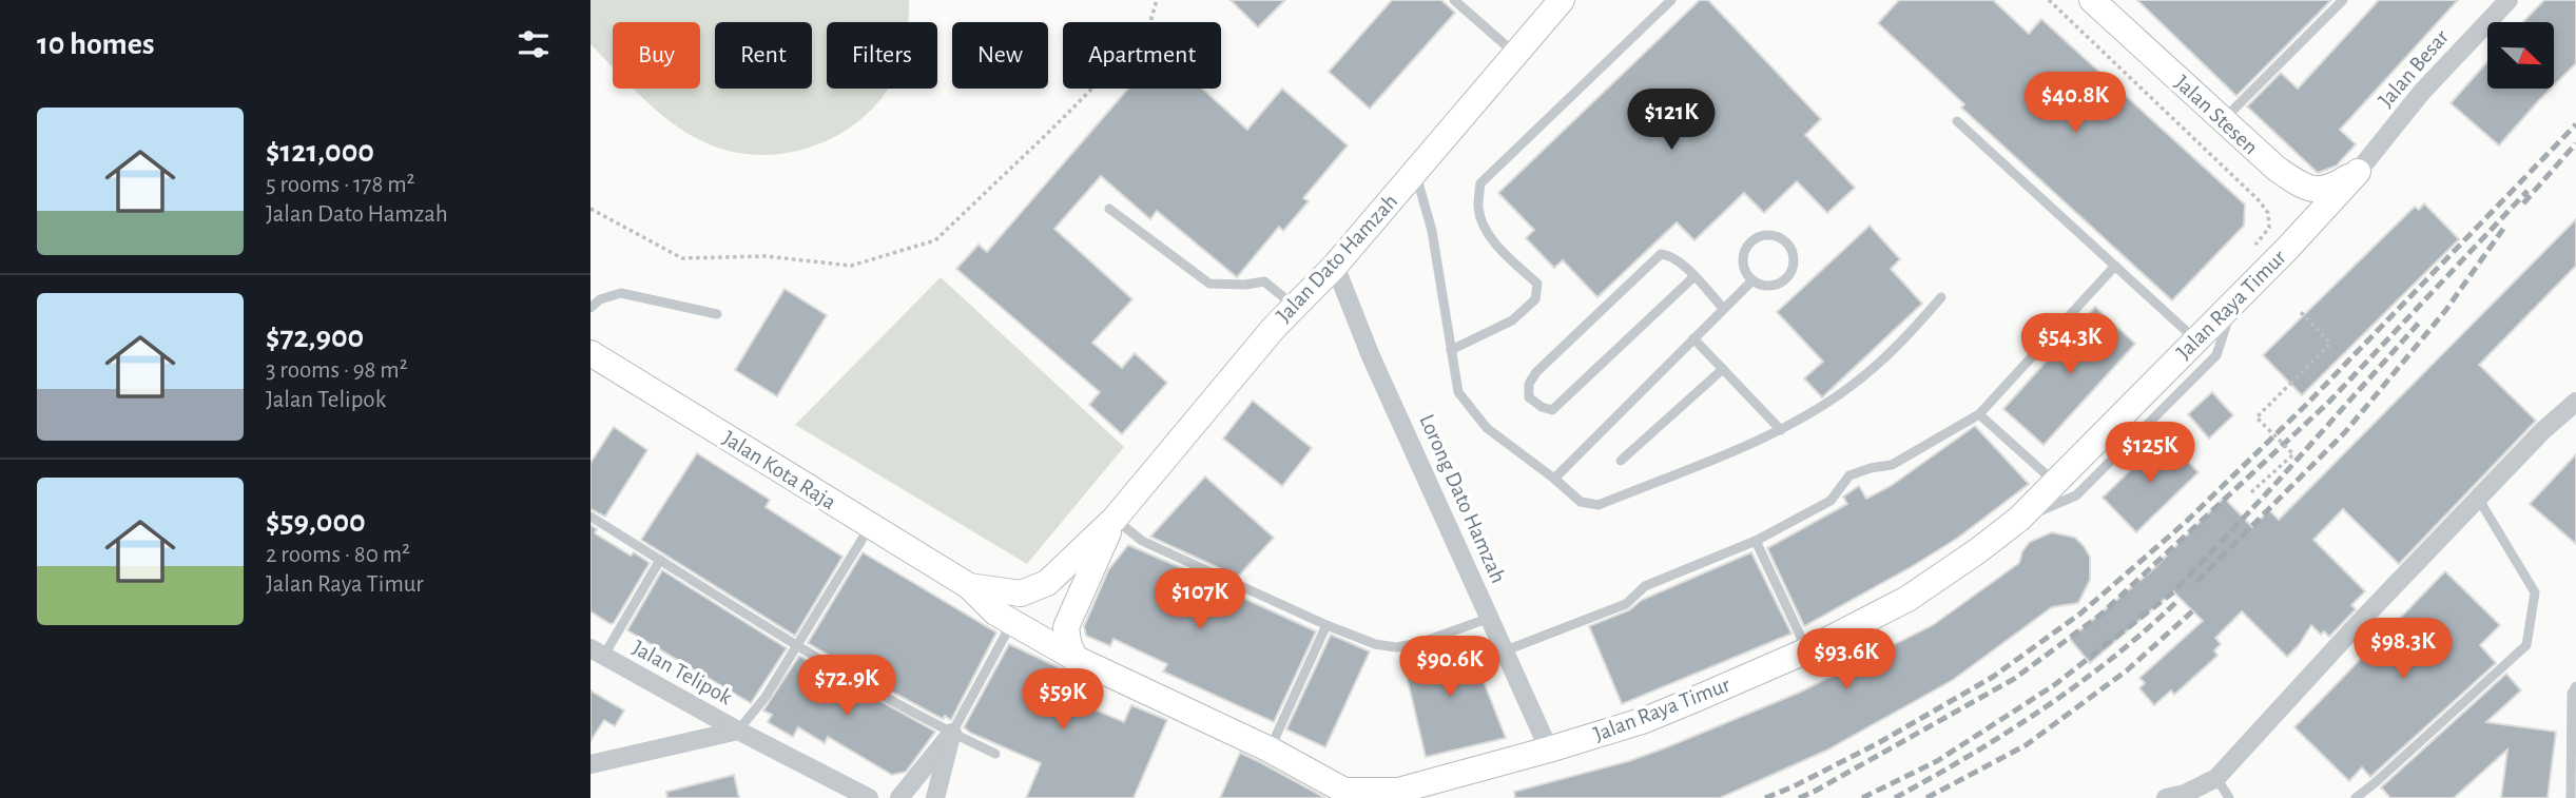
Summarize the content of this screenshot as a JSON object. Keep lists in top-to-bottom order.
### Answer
{
  "streets": {
    "main road": [
      "Jalan Stesen",
      "Jalan Dato Hamzah",
      "Jalan Raya Timur",
      "Jalan Kota Raja"
    ],
    "street": ["Jalan Besar", "Lorong Dato Hamzah", "Jalan Telipok"]
  },
  "crossings": [
    ["Jalan Besar", "Jalan Stesen"],
    ["Jalan Besar", "Jalan Raya Timur"],
    ["Jalan Stesen", "Jalan Raya Timur"],
    ["Jalan Dato Hamzah", "Lorong Dato Hamzah"],
    ["Jalan Raya Timur", "Jalan Kota Raja"],
    ["Jalan Raya Timur", "Lorong Dato Hamzah"]
  ],
  "north": "bottom right",
  "page": {
    "heading": "10 homes",
    "chip": [
      "Buy",
      "Rent",
      "Filters",
      "New",
      "Apartment"
    ],
    "price": [
      "$40.8K",
      "$121K",
      "$54.3K",
      "$125K",
      "$107K",
      "$98.3K",
      "$93.6K",
      "$90.6K",
      "$72.9K",
      "$59K"
    ],
    "list": [
      {
        "name": "$121,000",
        "note": "5 rooms · 178 m² · Jalan Dato Hamzah"
      },
      {
        "name": "$72,900",
        "note": "3 rooms · 98 m² · Jalan Telipok"
      },
      {
        "name": "$59,000",
        "note": "2 rooms · 80 m² · Jalan Raya Timur"
      }
    ]
  }
}
